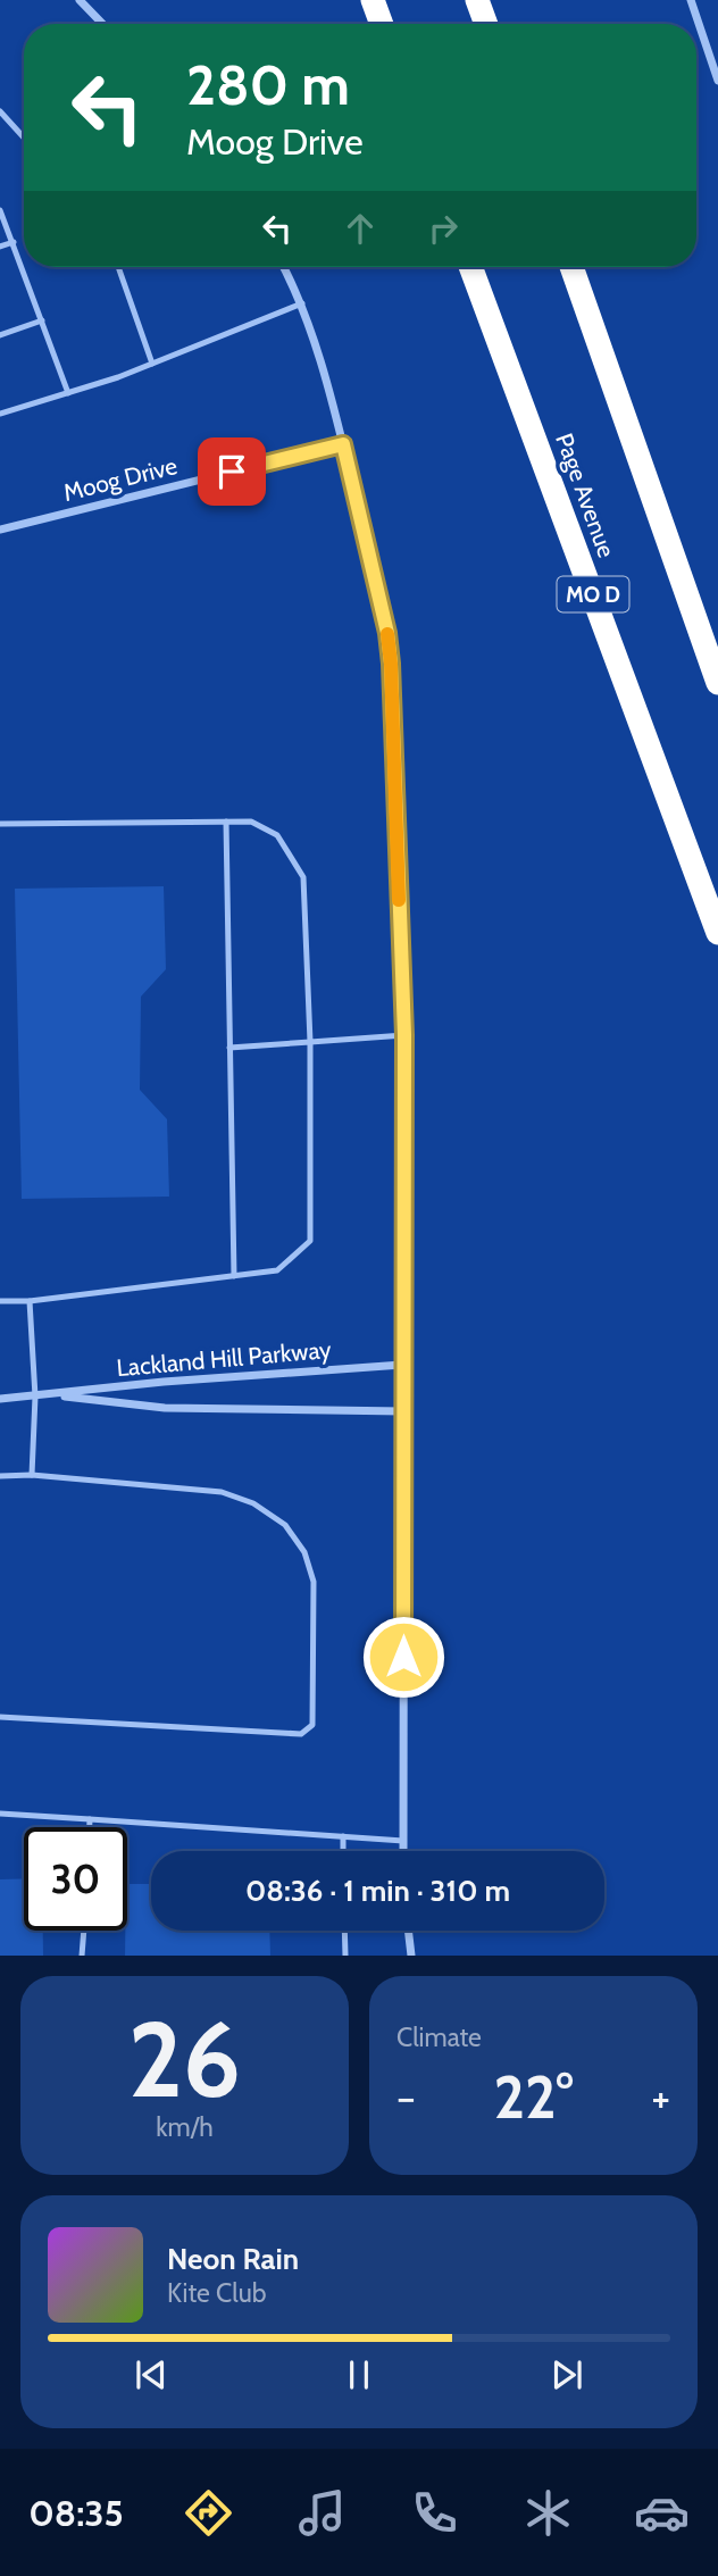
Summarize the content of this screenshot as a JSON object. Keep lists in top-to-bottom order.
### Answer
{
  "streets": {
    "highway": ["Page Avenue", "MO D"],
    "street": ["Moog Drive", "Lackland Hill Parkway"]
  },
  "page": {
    "turn": ["280 m", "Moog Drive"],
    "limit": "30",
    "trip": "08:36 · 1 min · 310 m",
    "tile": [
      ["26", "km/h"],
      "Climate"
    ],
    "heat": ["−", "22°", "+"],
    "song": ["Neon Rain", "Kite Club"],
    "tabs": "08:35"
  }
}
